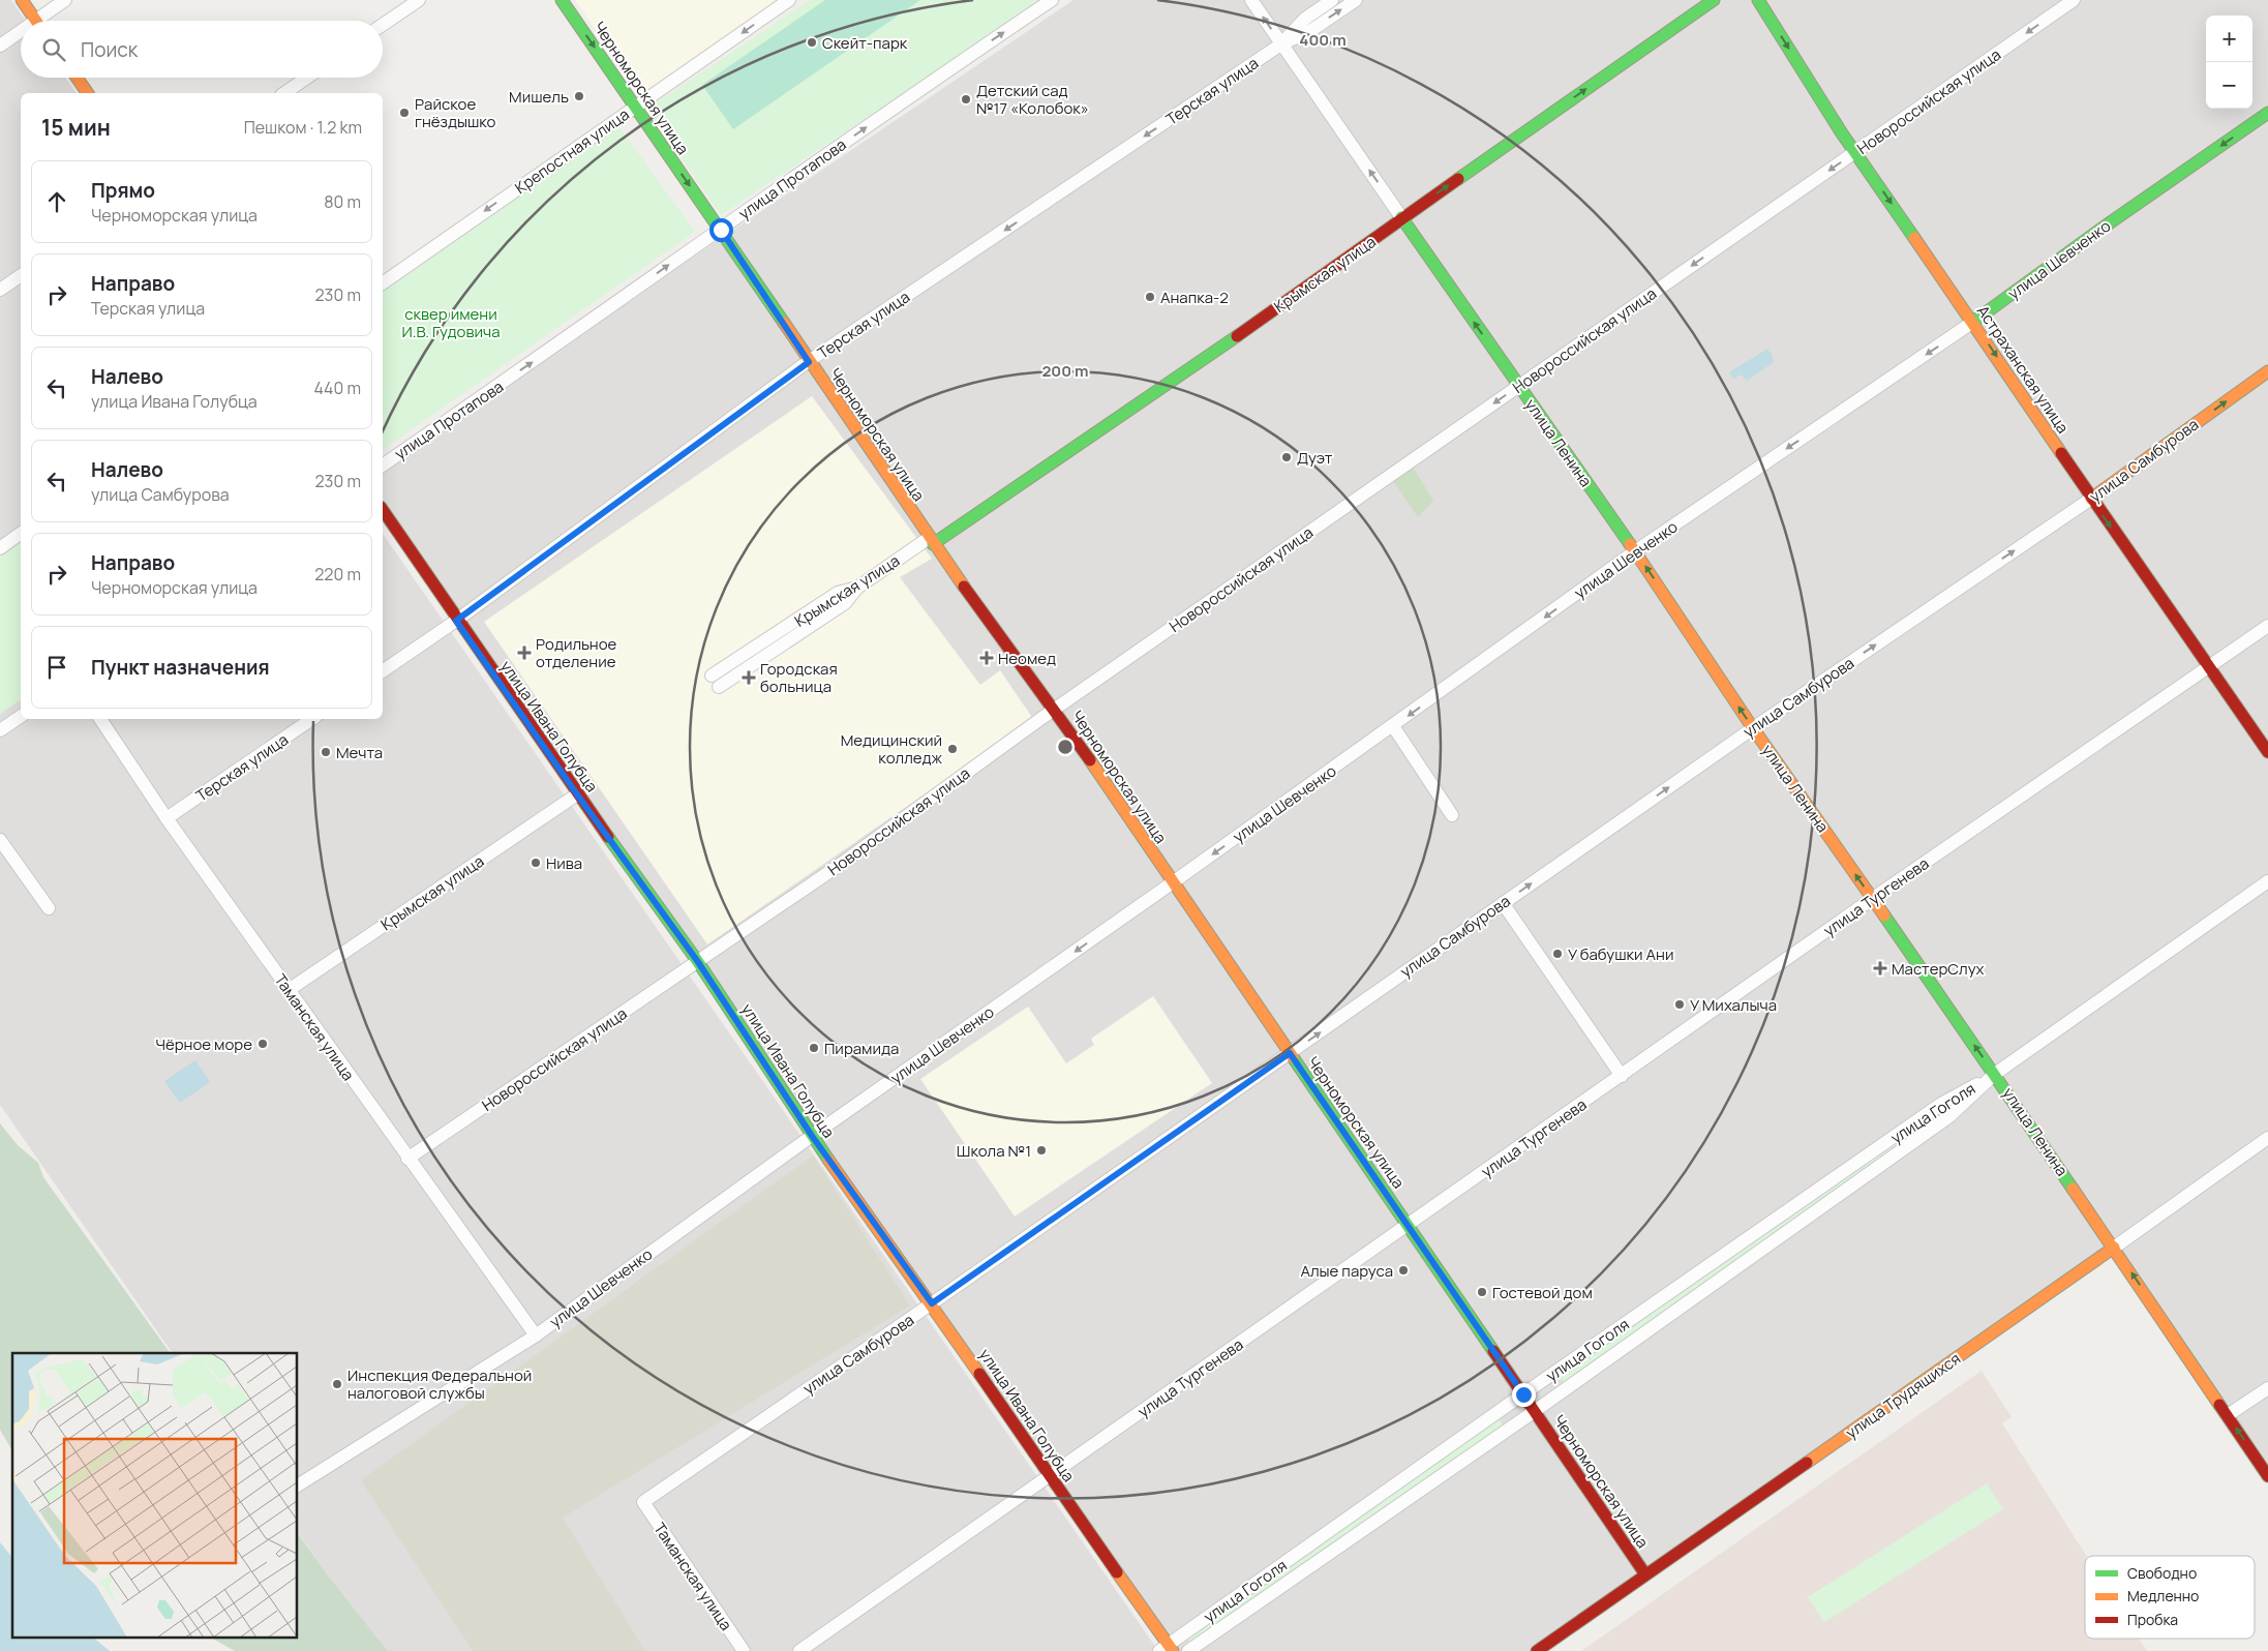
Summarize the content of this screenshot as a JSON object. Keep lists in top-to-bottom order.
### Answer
{
  "streets": {
    "street": [
      "Черноморская улица",
      "Терская улица",
      "Новороссийская улица",
      "Крепостная улица",
      "улица Протапова",
      "улица Шевченко",
      "Крымская улица",
      "Астраханская улица",
      "улица Ленина",
      "улица Самбурова",
      "улица Ивана Голубца",
      "улица Тургенева",
      "Таманская улица",
      "улица Гоголя",
      "улица Трудящихся"
    ]
  },
  "crossings": [
    ["Черноморская улица", "Терская улица"],
    ["Черноморская улица", "Новороссийская улица"],
    ["Черноморская улица", "Крепостная улица"],
    ["Черноморская улица", "улица Протапова"],
    ["Черноморская улица", "улица Шевченко"],
    ["Черноморская улица", "Крымская улица"],
    ["Черноморская улица", "улица Самбурова"],
    ["Черноморская улица", "улица Тургенева"],
    ["Черноморская улица", "улица Гоголя"],
    ["Черноморская улица", "улица Трудящихся"],
    ["Терская улица", "улица Ленина"],
    ["Терская улица", "улица Ивана Голубца"],
    ["Терская улица", "Таманская улица"],
    ["Новороссийская улица", "Астраханская улица"],
    ["Новороссийская улица", "улица Ленина"],
    ["Новороссийская улица", "улица Ивана Голубца"],
    ["Новороссийская улица", "Таманская улица"],
    ["улица Шевченко", "Астраханская улица"],
    ["улица Шевченко", "улица Ленина"],
    ["улица Шевченко", "улица Ивана Голубца"],
    ["улица Шевченко", "Таманская улица"],
    ["Крымская улица", "улица Ленина"],
    ["Крымская улица", "улица Ивана Голубца"],
    ["Крымская улица", "Таманская улица"],
    ["Астраханская улица", "улица Самбурова"],
    ["Астраханская улица", "улица Тургенева"],
    ["улица Ленина", "улица Самбурова"],
    ["улица Ленина", "улица Тургенева"],
    ["улица Ленина", "улица Гоголя"],
    ["улица Ленина", "улица Трудящихся"],
    ["улица Самбурова", "улица Ивана Голубца"],
    ["улица Самбурова", "Таманская улица"],
    ["улица Ивана Голубца", "улица Тургенева"],
    ["улица Ивана Голубца", "улица Гоголя"]
  ],
  "one_way": [
    "Новороссийская улица",
    "Крепостная улица",
    "улица Протапова",
    "улица Шевченко",
    "Астраханская улица",
    "улица Ленина",
    "улица Самбурова"
  ],
  "parks": ["сквер имени И.В. Гудовича"],
  "places": {
    "other": [
      "Скейт-парк",
      "Мишель",
      "Детский сад №17 «Колобок»",
      "Райское гнёздышко",
      "Анапка-2",
      "Дуэт",
      "Медицинский колледж",
      "Мечта",
      "Нива",
      "У бабушки Ани",
      "У Михалыча",
      "Чёрное море",
      "Пирамида",
      "Школа №1",
      "Алые паруса",
      "Гостевой дом",
      "Инспекция Федеральной налоговой службы"
    ],
    "health": [
      "Родильное отделение",
      "Неомед",
      "Городская больница",
      "МастерСлух"
    ]
  },
  "legend": ["Свободно", "Медленно", "Пробка"],
  "page": {
    "map_buttons": ["+", "−"],
    "search": "Поиск",
    "heading": ["15 мин", "Пешком · 1.2 km"],
    "list": [
      ["Прямо", "Черноморская улица", "80 m"],
      ["Направо", "Терская улица", "230 m"],
      ["Налево", "улица Ивана Голубца", "440 m"],
      ["Налево", "улица Самбурова", "230 m"],
      ["Направо", "Черноморская улица", "220 m"],
      "Пункт назначения"
    ]
  },
  "rings": ["400 m", "200 m"]
}
